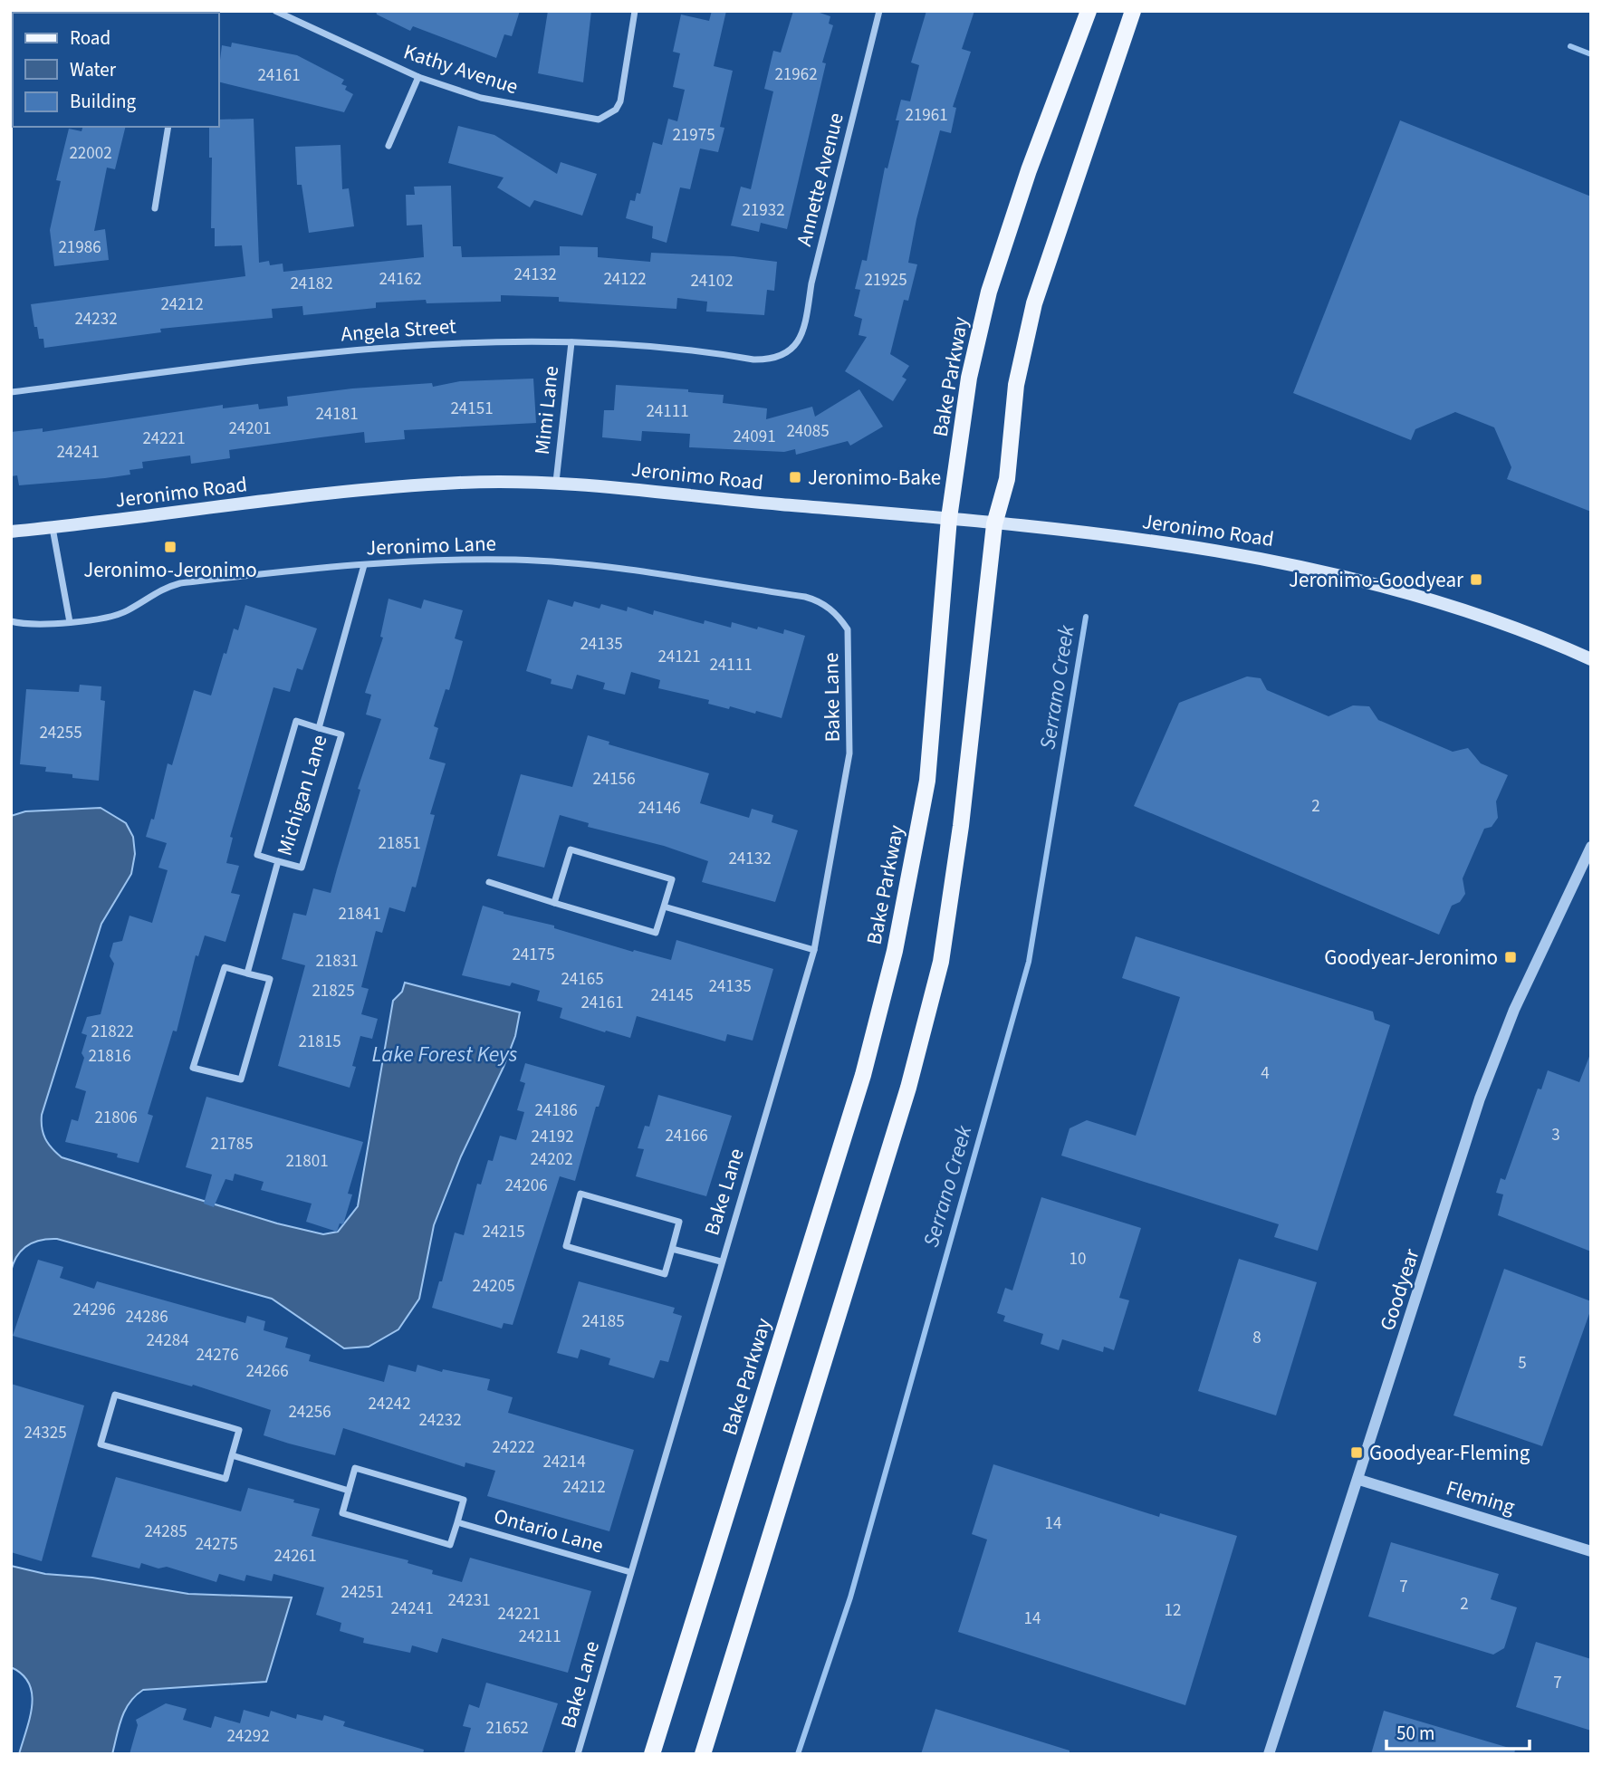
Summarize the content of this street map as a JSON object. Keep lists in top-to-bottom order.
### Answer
{
  "streets": {
    "main road": ["Bake Parkway", "Jeronimo Road"],
    "street": [
      "Kathy Avenue",
      "Annette Avenue",
      "Angela Street",
      "Mimi Lane",
      "Jeronimo Lane",
      "Bake Lane",
      "Michigan Lane",
      "Goodyear",
      "Fleming",
      "Ontario Lane"
    ]
  },
  "crossings": [
    ["Annette Avenue", "Angela Street"],
    ["Angela Street", "Mimi Lane"],
    ["Bake Parkway", "Jeronimo Road"],
    ["Mimi Lane", "Jeronimo Road"],
    ["Jeronimo Lane", "Bake Lane"],
    ["Jeronimo Lane", "Michigan Lane"],
    ["Bake Lane", "Ontario Lane"],
    ["Goodyear", "Fleming"]
  ],
  "water": ["Serrano Creek", "Lake Forest Keys"],
  "places": {
    "transit": [
      "Jeronimo-Bake",
      "Jeronimo-Jeronimo",
      "Jeronimo-Goodyear",
      "Goodyear-Jeronimo",
      "Goodyear-Fleming"
    ]
  },
  "house_numbers": [
    "21962",
    "24161",
    "21961",
    "21975",
    "22002",
    "21932",
    "21986",
    "24132",
    "24162",
    "24122",
    "21925",
    "24102",
    "24182",
    "24212",
    "24232",
    "24151",
    "24111",
    "24181",
    "24201",
    "24085",
    "24091",
    "24221",
    "24241",
    "24135",
    "24121",
    "24111",
    "24255",
    "24156",
    "2",
    "24146",
    "21851",
    "24132",
    "21841",
    "24175",
    "21831",
    "24165",
    "24135",
    "21825",
    "24145",
    "24161",
    "21822",
    "21815",
    "21816",
    "4",
    "24186",
    "21806",
    "3",
    "24166",
    "24192",
    "21785",
    "24202",
    "21801",
    "24206",
    "24215",
    "10",
    "24205",
    "24296",
    "24286",
    "24185",
    "8",
    "24284",
    "24276",
    "5",
    "24266",
    "24242",
    "24256",
    "24232",
    "24325",
    "24222",
    "24214",
    "24212",
    "14",
    "24285",
    "24275",
    "24261",
    "7",
    "24251",
    "24231",
    "2",
    "24241",
    "12",
    "24221",
    "14",
    "24211",
    "7",
    "21652",
    "24292"
  ],
  "legend": ["Road", "Water", "Building"],
  "scale_bar": "50 m"
}
